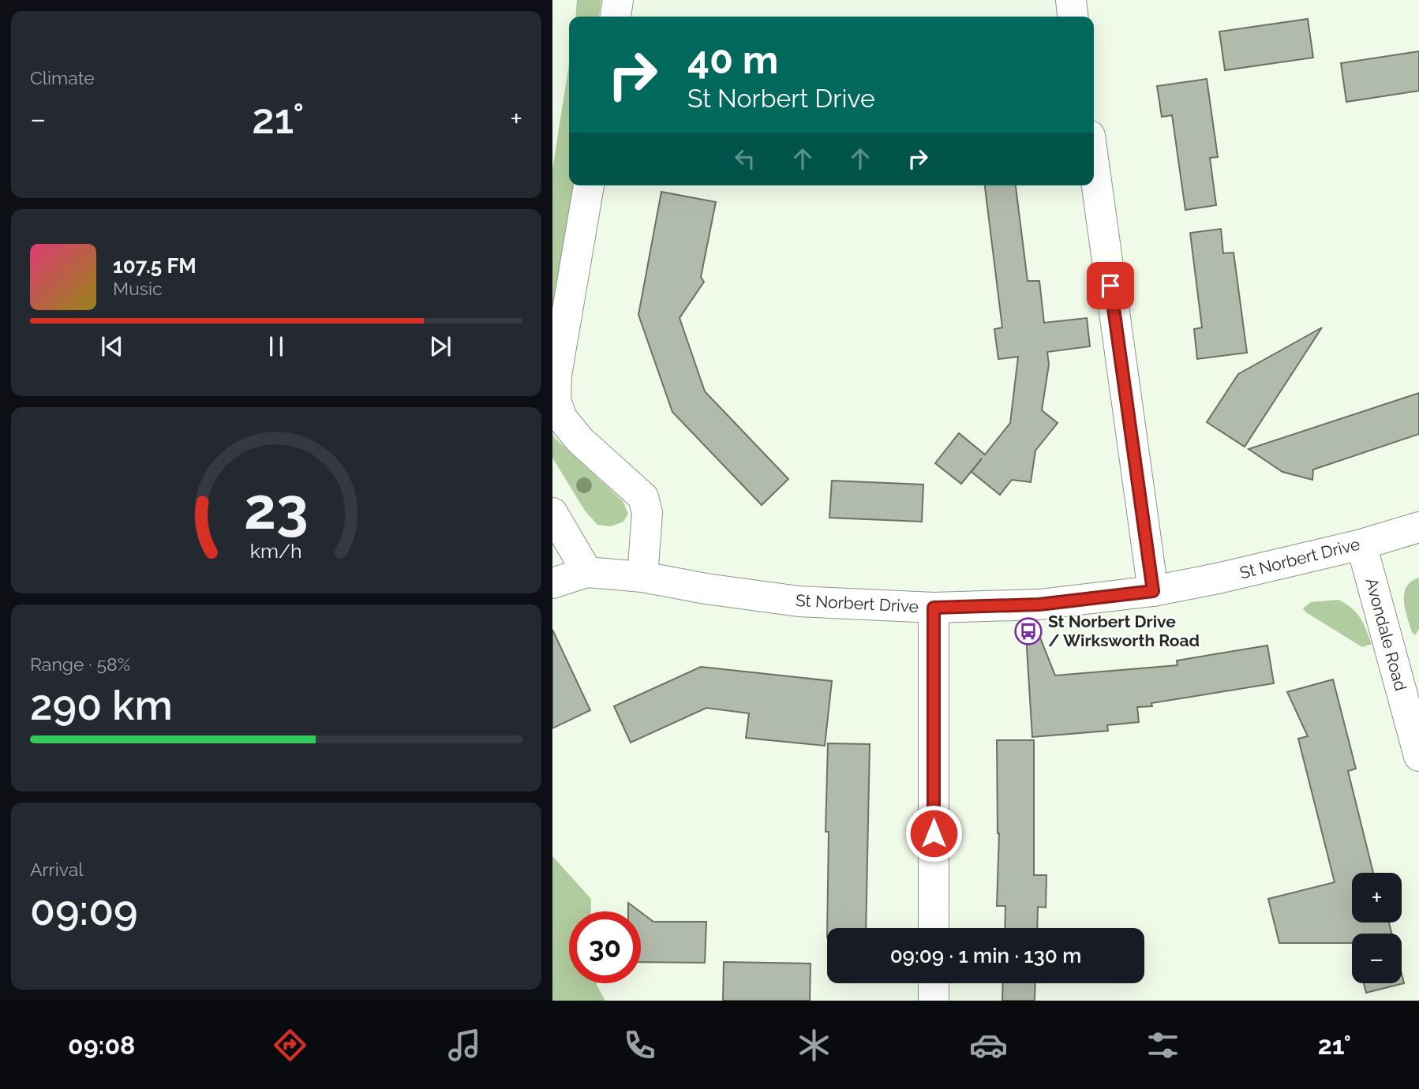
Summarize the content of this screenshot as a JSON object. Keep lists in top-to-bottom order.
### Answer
{
  "streets": {
    "street": ["St Norbert Drive", "Avondale Road"]
  },
  "crossings": [
    ["St Norbert Drive", "Avondale Road"]
  ],
  "places": {
    "bus stop": ["St Norbert Drive / Wirksworth Road"]
  },
  "page": {
    "tile": [
      "Climate",
      ["Range · 58%", "290 km"],
      ["Arrival", "09:09"]
    ],
    "turn": ["40 m", "St Norbert Drive"],
    "heat": ["−", "21°", "+"],
    "song": ["107.5 FM", "Music"],
    "map_buttons": ["+", "−"],
    "limit": "30",
    "trip": "09:09 · 1 min · 130 m",
    "tabs": ["09:08", "21°"],
    "gauge": ["23", "km/h"]
  }
}
